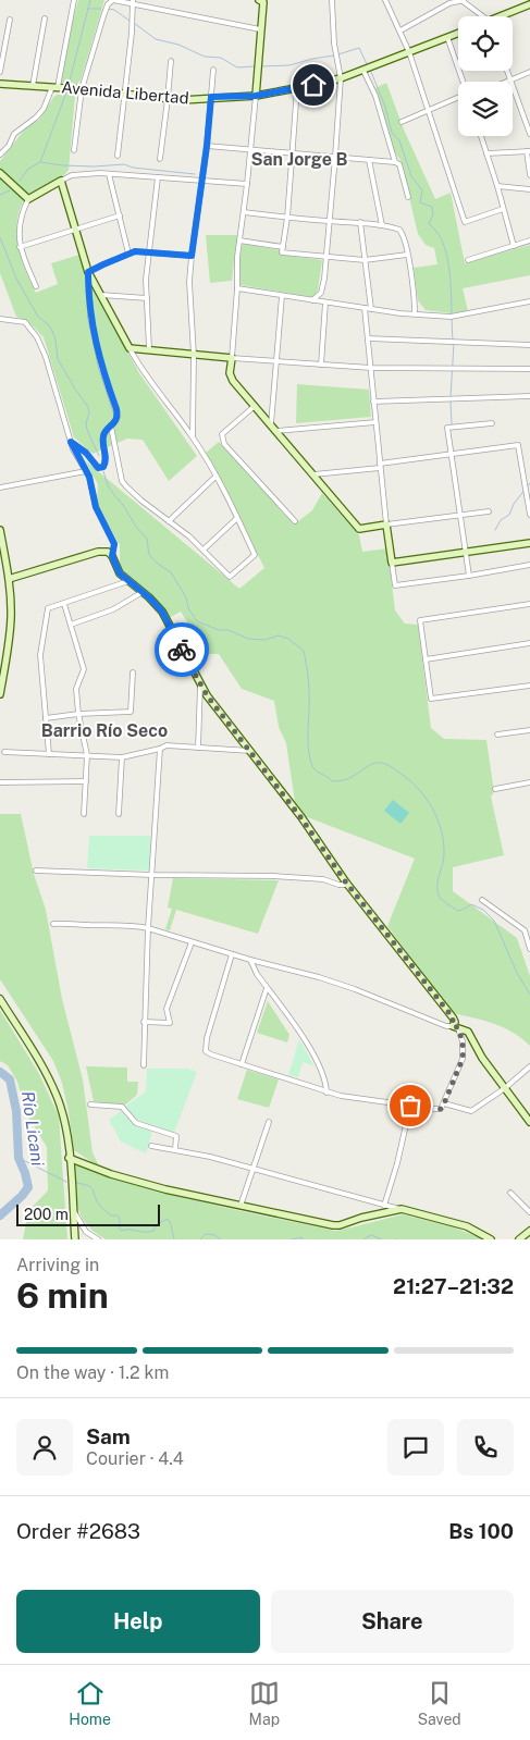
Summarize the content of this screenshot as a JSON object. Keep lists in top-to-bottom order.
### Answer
{
  "streets": {
    "street": ["Avenida Libertad"]
  },
  "districts": ["San Jorge B", "Barrio Río Seco"],
  "water": ["Río Licani"],
  "scale_bar": "200 m",
  "page": {
    "scale": "200 m",
    "heading": ["6 min", "Arriving in", "21:27–21:32"],
    "panel": [
      "Sam",
      "Courier · 4.4",
      "Order #2683",
      "Bs 100"
    ],
    "bar": "On the way · 1.2 km",
    "buttons": ["Help", "Share"],
    "tabs": ["Home", "Map", "Saved"]
  }
}
